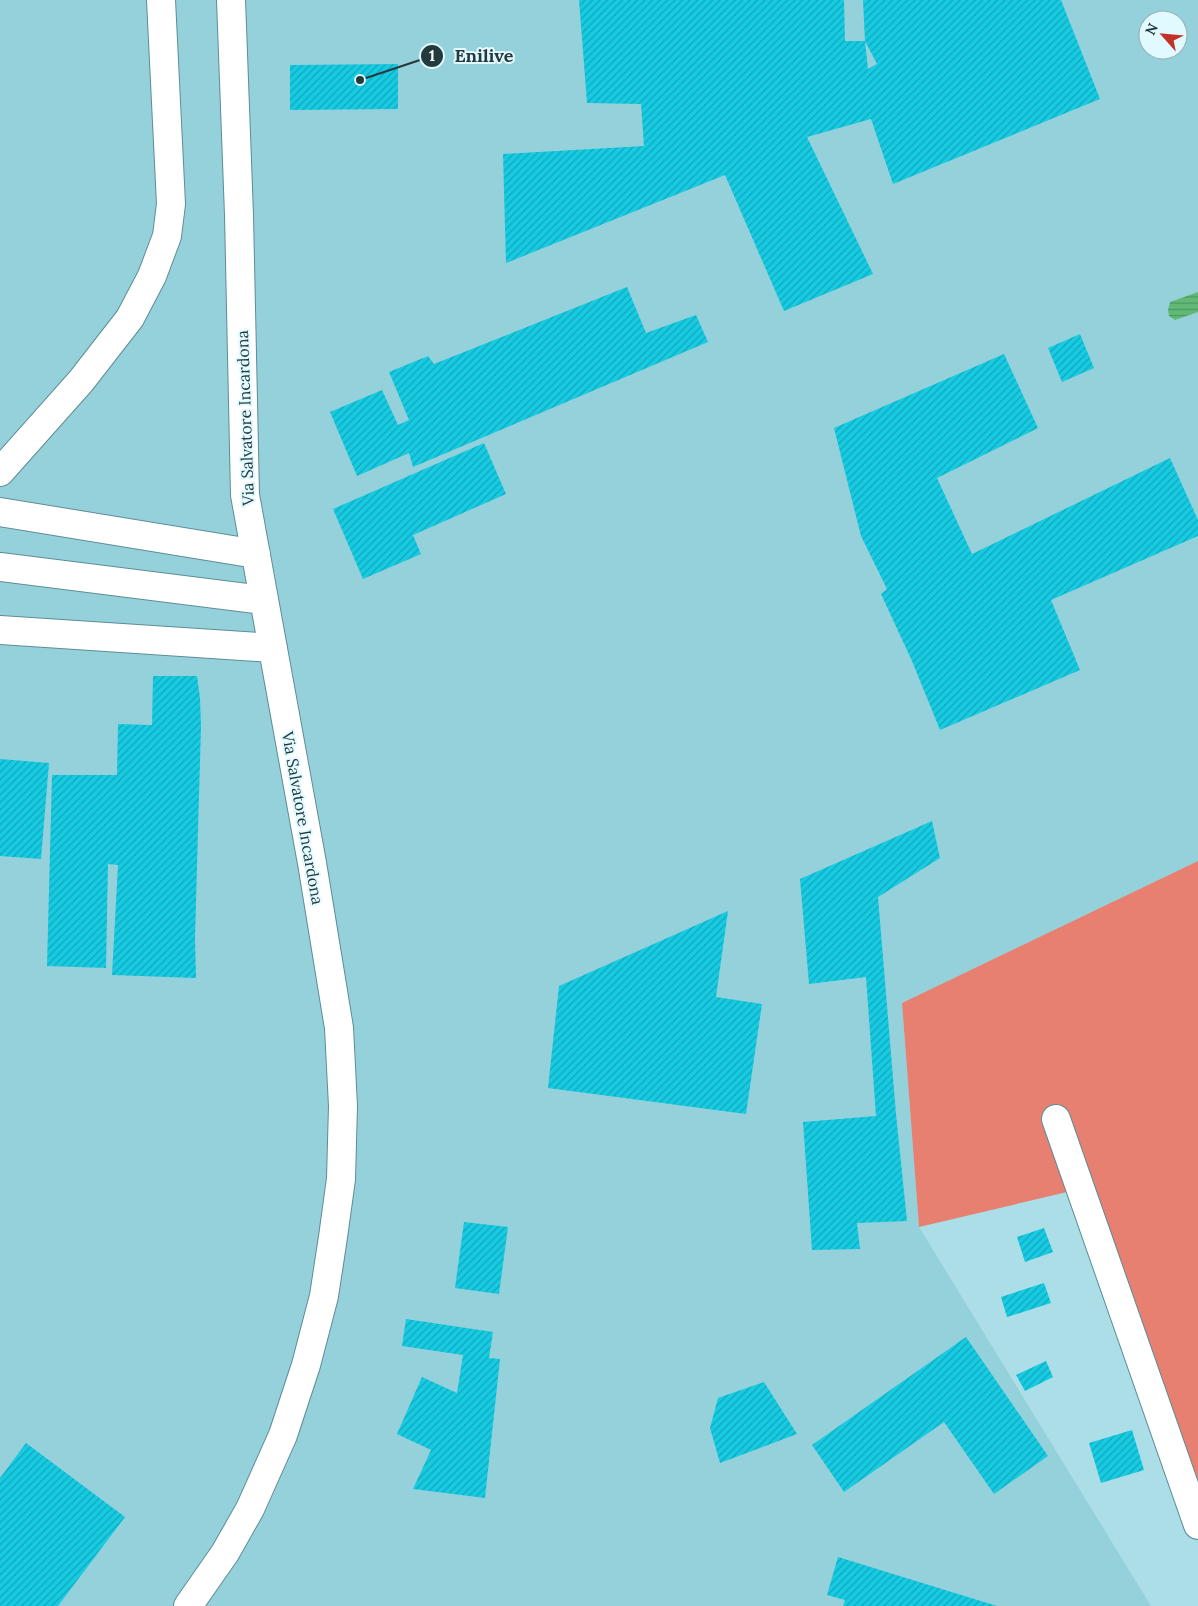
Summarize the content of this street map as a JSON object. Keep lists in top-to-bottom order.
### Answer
{
  "streets": {
    "street": ["Via Salvatore Incardona"]
  },
  "places": ["Enilive"],
  "north": "top left"
}
